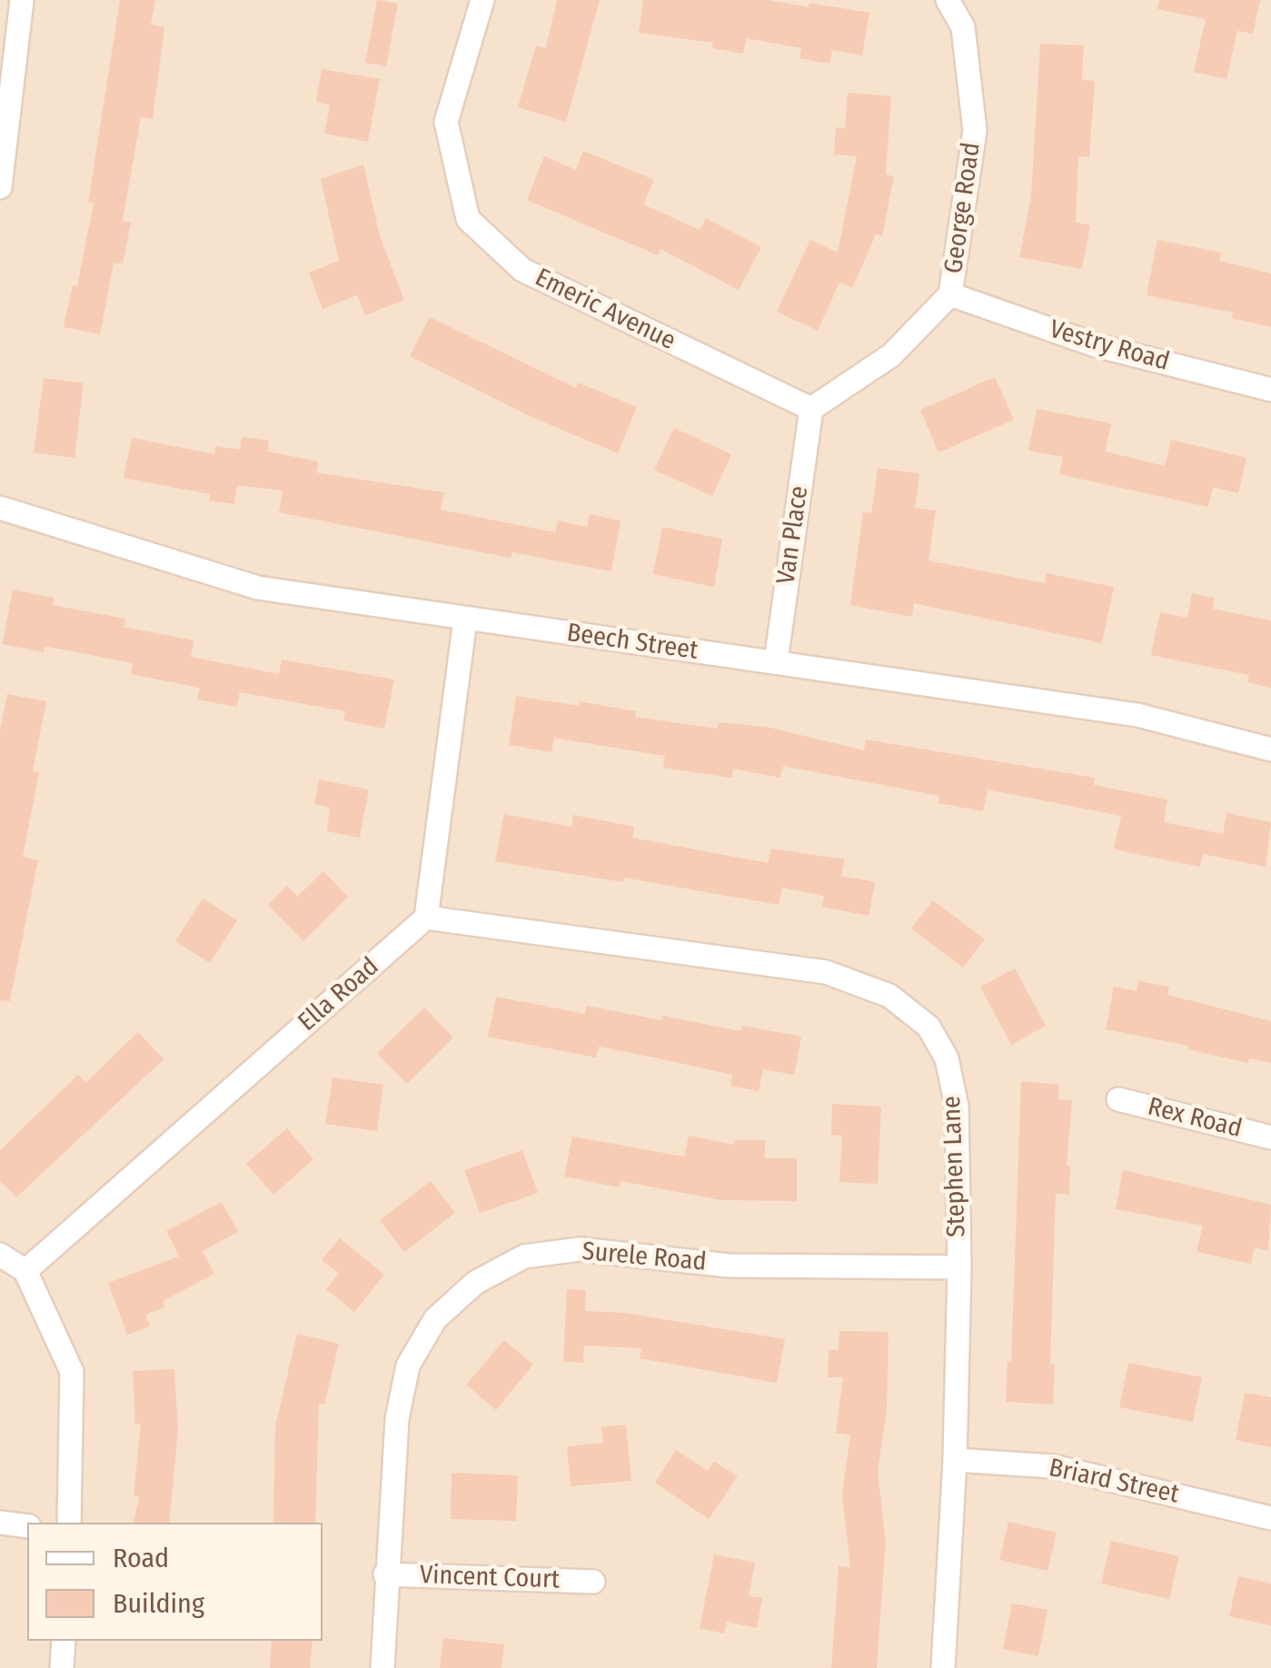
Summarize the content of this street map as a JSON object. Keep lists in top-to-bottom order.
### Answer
{
  "streets": {
    "street": [
      "George Road",
      "Emeric Avenue",
      "Vestry Road",
      "Van Place",
      "Beech Street",
      "Ella Road",
      "Rex Road",
      "Stephen Lane",
      "Surele Road",
      "Briard Street",
      "Vincent Court"
    ]
  },
  "crossings": [
    ["George Road", "Emeric Avenue"],
    ["George Road", "Vestry Road"],
    ["George Road", "Van Place"],
    ["Emeric Avenue", "Van Place"],
    ["Van Place", "Beech Street"],
    ["Ella Road", "Stephen Lane"],
    ["Stephen Lane", "Surele Road"],
    ["Stephen Lane", "Briard Street"],
    ["Surele Road", "Vincent Court"]
  ],
  "legend": ["Road", "Building"]
}
